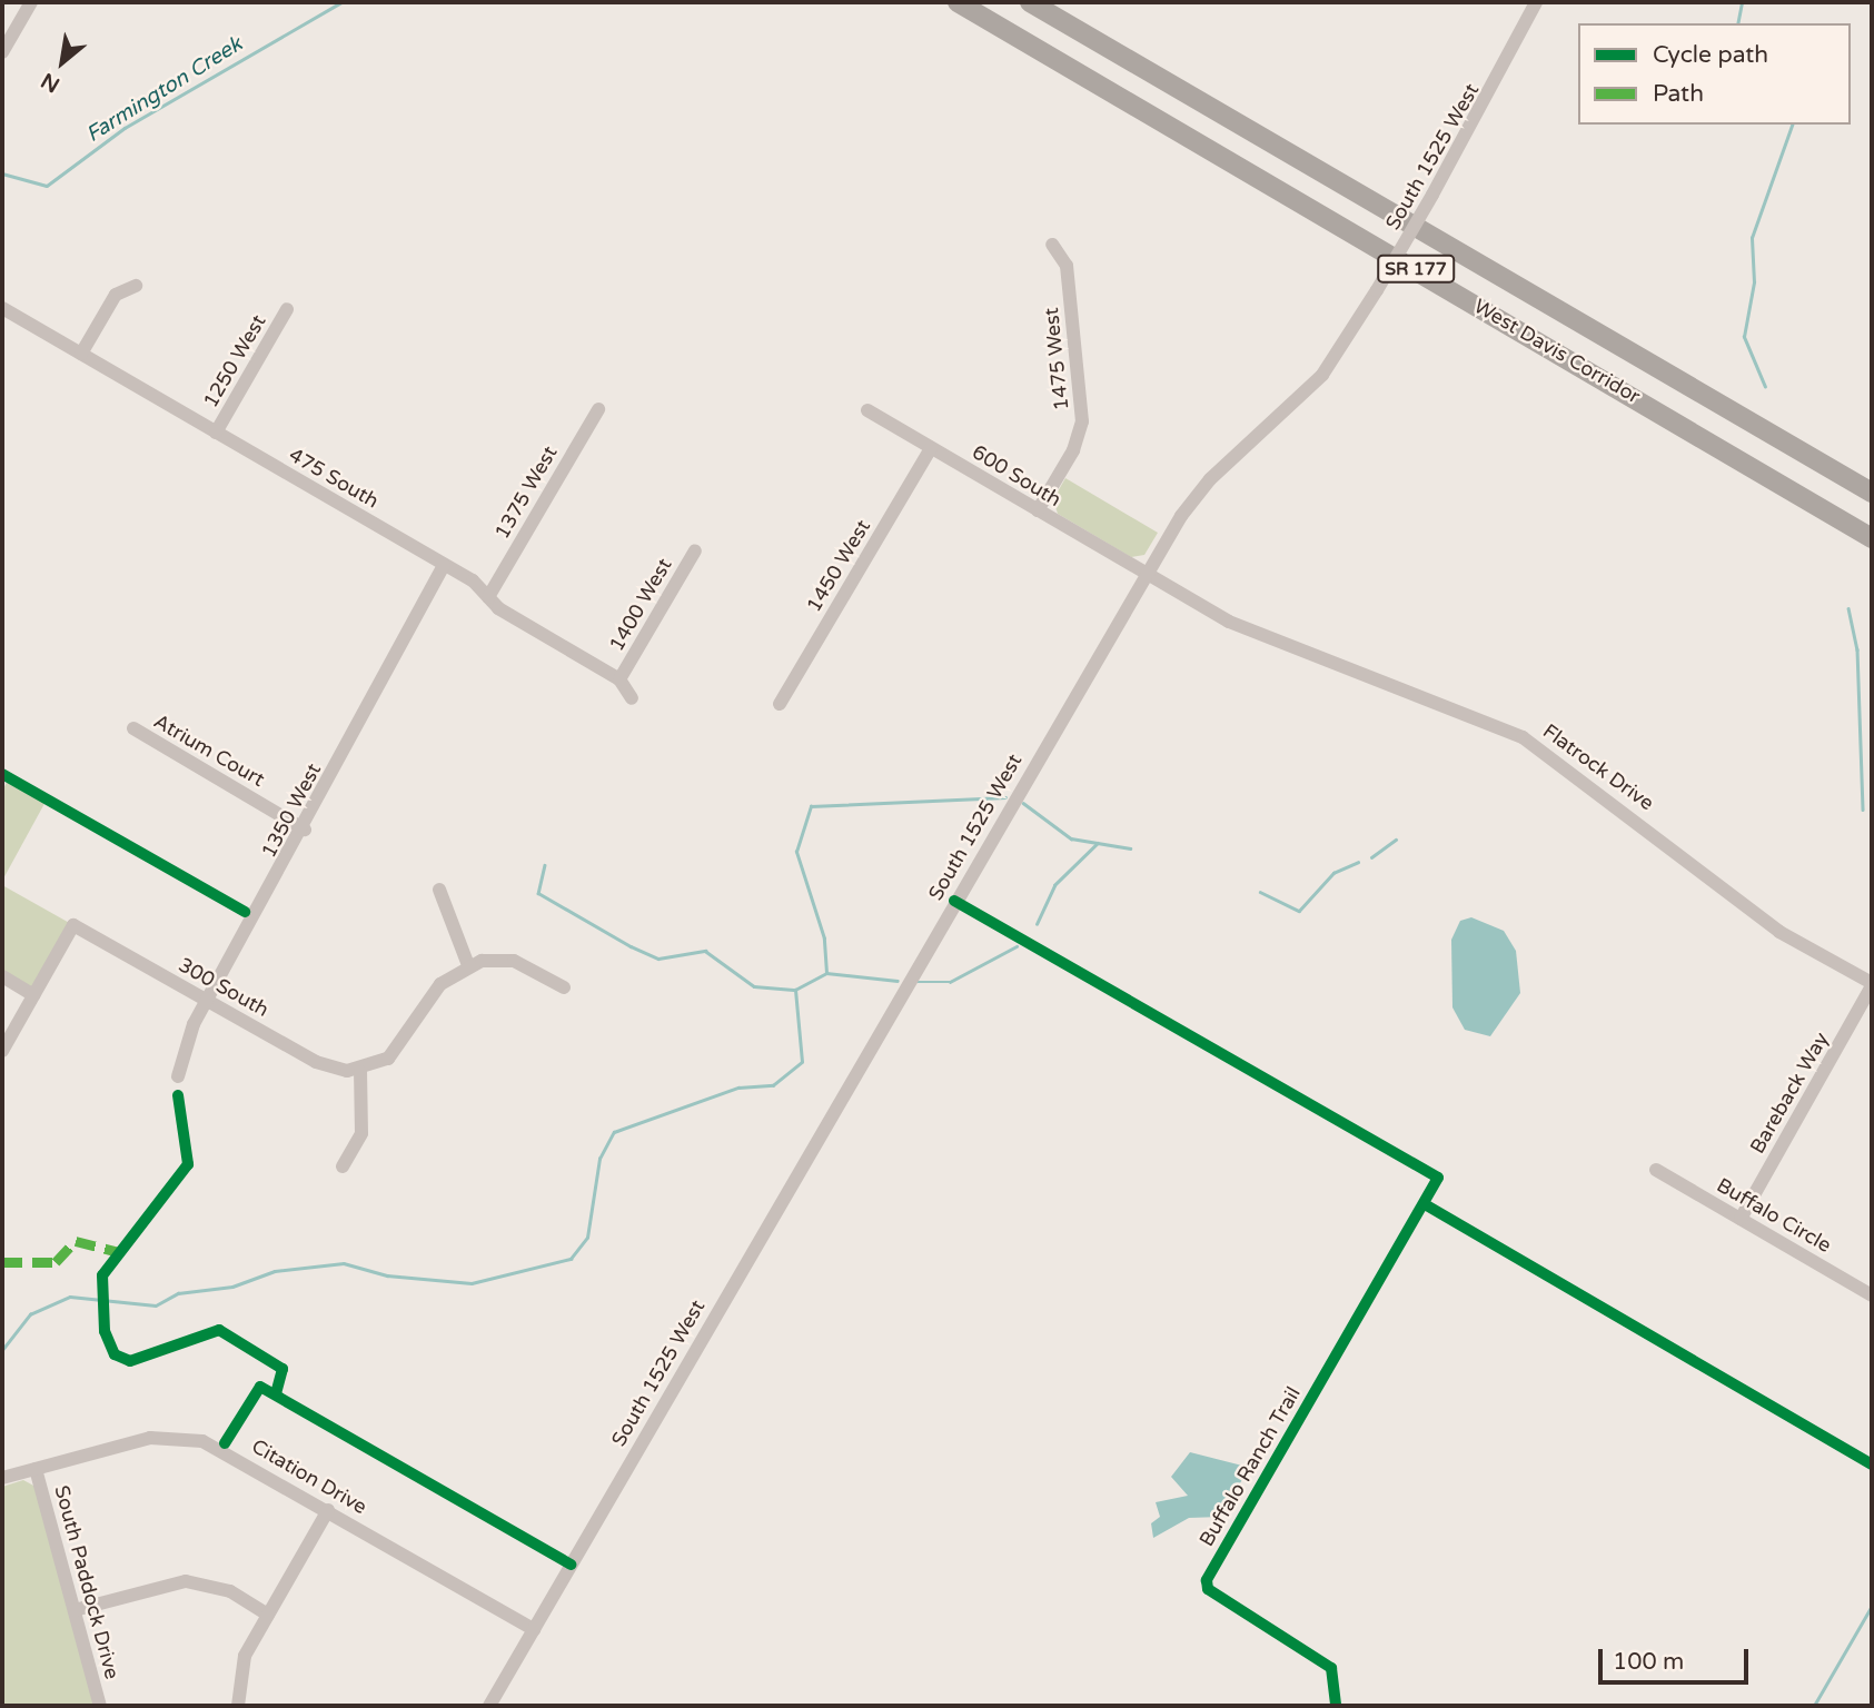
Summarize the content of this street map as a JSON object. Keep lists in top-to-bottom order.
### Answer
{
  "streets": {
    "highway": ["SR 177", "West Davis Corridor"],
    "street": [
      "South 1525 West",
      "1475 West",
      "1250 West",
      "600 South",
      "475 South",
      "1375 West",
      "1450 West",
      "1400 West",
      "Atrium Court",
      "Flatrock Drive",
      "1350 West",
      "300 South",
      "Bareback Way",
      "Buffalo Circle",
      "Citation Drive",
      "South Paddock Drive"
    ],
    "cycle path": ["Buffalo Ranch Trail"]
  },
  "crossings": [
    ["South 1525 West", "600 South"],
    ["South 1525 West", "Flatrock Drive"],
    ["South 1525 West", "Citation Drive"],
    ["1475 West", "600 South"],
    ["1250 West", "475 South"],
    ["600 South", "1450 West"],
    ["600 South", "Flatrock Drive"],
    ["475 South", "1375 West"],
    ["475 South", "1400 West"],
    ["475 South", "1350 West"],
    ["Atrium Court", "1350 West"],
    ["Flatrock Drive", "Bareback Way"],
    ["1350 West", "300 South"],
    ["Bareback Way", "Buffalo Circle"],
    ["Citation Drive", "South Paddock Drive"]
  ],
  "water": ["Farmington Creek"],
  "legend": ["Cycle path", "Path"],
  "scale_bar": "100 m",
  "north": "bottom left"
}
